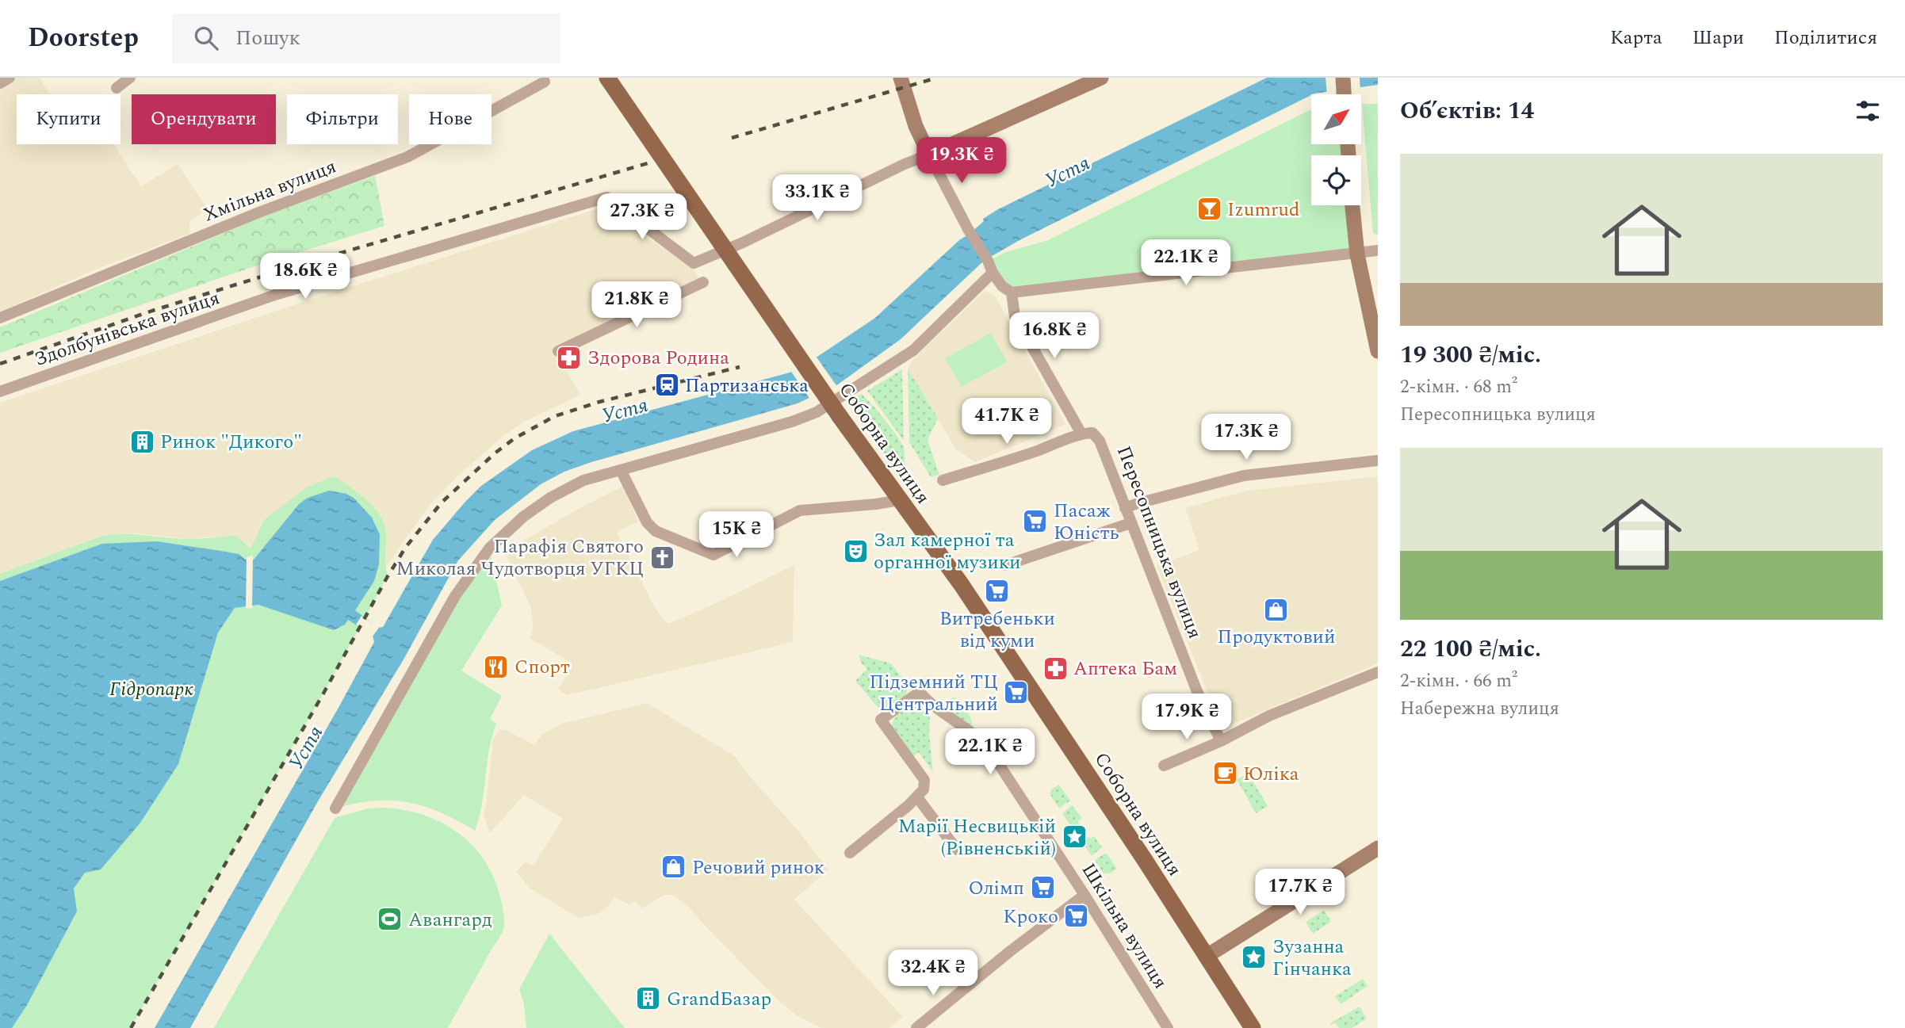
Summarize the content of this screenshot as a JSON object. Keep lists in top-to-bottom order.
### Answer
{
  "streets": {
    "main road": ["Соборна вулиця"],
    "street": [
      "Хмільна вулиця",
      "Здолбунівська вулиця",
      "Пересопницька вулиця",
      "Шкільна вулиця"
    ]
  },
  "water": ["Устя"],
  "parks": ["Гідропарк"],
  "places": {
    "bar": ["Izumrud"],
    "pharmacy": ["Здорова Родина", "Аптека Бам"],
    "station": ["Партизанська"],
    "building": ["Ринок \"Дикого\"", "GrandБазар"],
    "supermarket": [
      "Пасаж Юність",
      "Витребеньки від куми",
      "Підземний ТЦ Центральний",
      "Олімп",
      "Кроко"
    ],
    "theatre": ["Зал камерної та органної музики"],
    "church": ["Парафія Святого Миколая Чудотворця УГКЦ"],
    "shop": ["Продуктовий", "Речовий ринок"],
    "restaurant": ["Спорт"],
    "cafe": ["Юліка"],
    "place": ["Марії Несвицькій (Рівненській)", "Зузанна Гінчанка"],
    "sports": ["Авангард"]
  },
  "north": "top right",
  "page": {
    "header": "Doorstep",
    "search": "Пошук",
    "nav": ["Карта", "Шари", "Поділитися"],
    "heading": "Об’єктів: 14",
    "chip": [
      "Купити",
      "Орендувати",
      "Фільтри",
      "Нове"
    ],
    "price": [
      "19.3K ₴",
      "33.1K ₴",
      "27.3K ₴",
      "22.1K ₴",
      "18.6K ₴",
      "21.8K ₴",
      "16.8K ₴",
      "41.7K ₴",
      "17.3K ₴",
      "15K ₴",
      "17.9K ₴",
      "22.1K ₴",
      "17.7K ₴",
      "32.4K ₴"
    ],
    "list": [
      {
        "name": "19 300 ₴/міс.",
        "note": "2-кімн. · 68 m² · Пересопницька вулиця"
      },
      {
        "name": "22 100 ₴/міс.",
        "note": "2-кімн. · 66 m² · Набережна вулиця"
      }
    ]
  }
}
